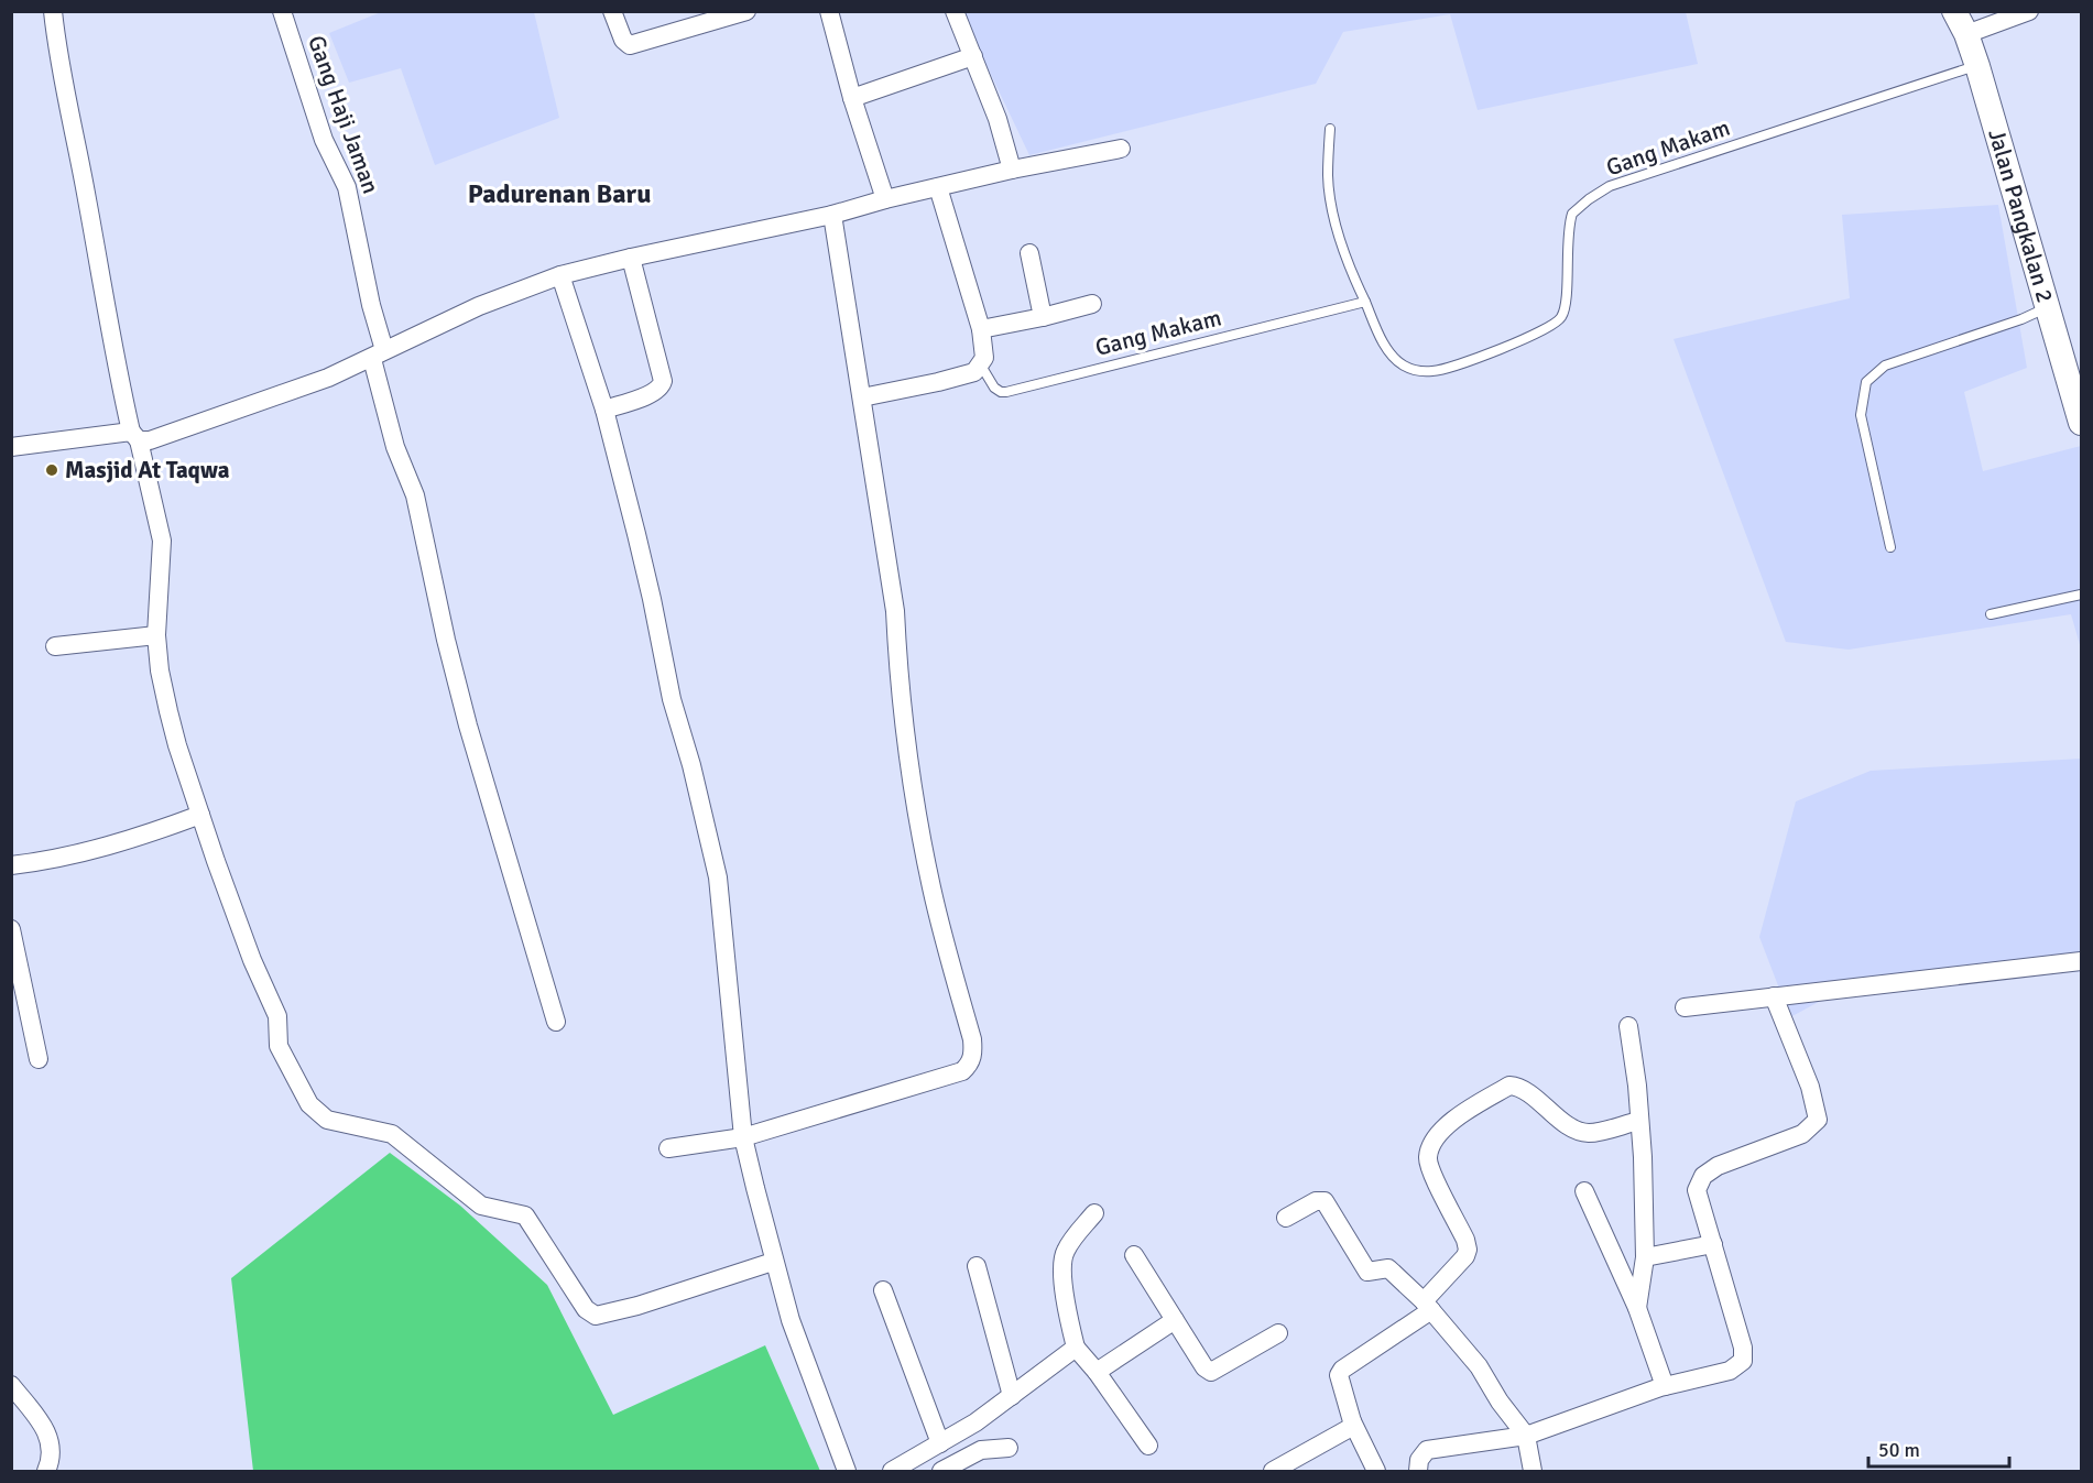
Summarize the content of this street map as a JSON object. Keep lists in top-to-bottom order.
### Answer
{
  "streets": {
    "street": ["Gang Haji Jaman", "Jalan Pangkalan 2"],
    "lane": ["Gang Makam"]
  },
  "crossings": [
    ["Gang Makam", "Jalan Pangkalan 2"]
  ],
  "districts": ["Padurenan Baru"],
  "places": ["Masjid At Taqwa"],
  "scale_bar": "50 m"
}
